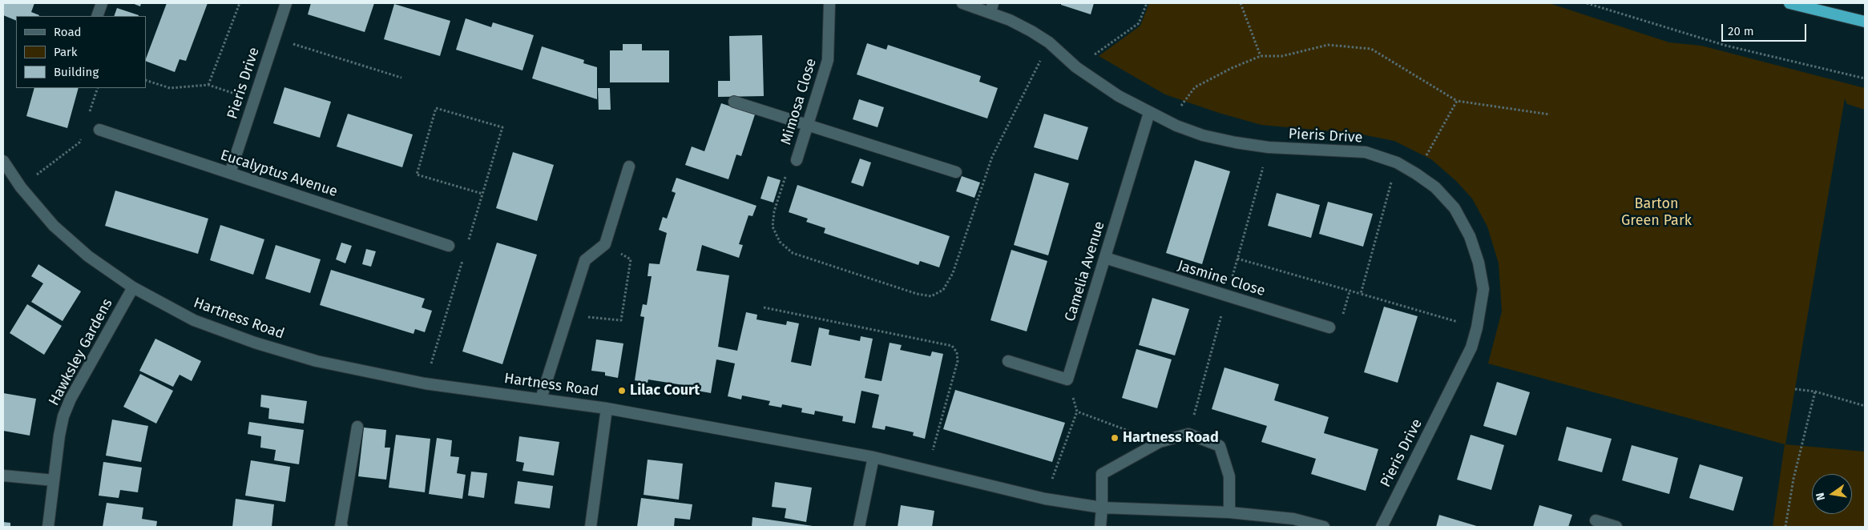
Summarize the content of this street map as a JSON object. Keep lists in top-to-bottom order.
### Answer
{
  "streets": {
    "street": [
      "Pieris Drive",
      "Mimosa Close",
      "Eucalyptus Avenue",
      "Camelia Avenue",
      "Jasmine Close",
      "Hartness Road",
      "Hawksley Gardens"
    ]
  },
  "crossings": [
    ["Pieris Drive", "Eucalyptus Avenue"],
    ["Pieris Drive", "Camelia Avenue"],
    ["Camelia Avenue", "Jasmine Close"],
    ["Hartness Road", "Hawksley Gardens"]
  ],
  "parks": ["Barton Green Park"],
  "places": ["Lilac Court", "Hartness Road"],
  "legend": ["Road", "Park", "Building"],
  "scale_bar": "20 m",
  "north": "left"
}
